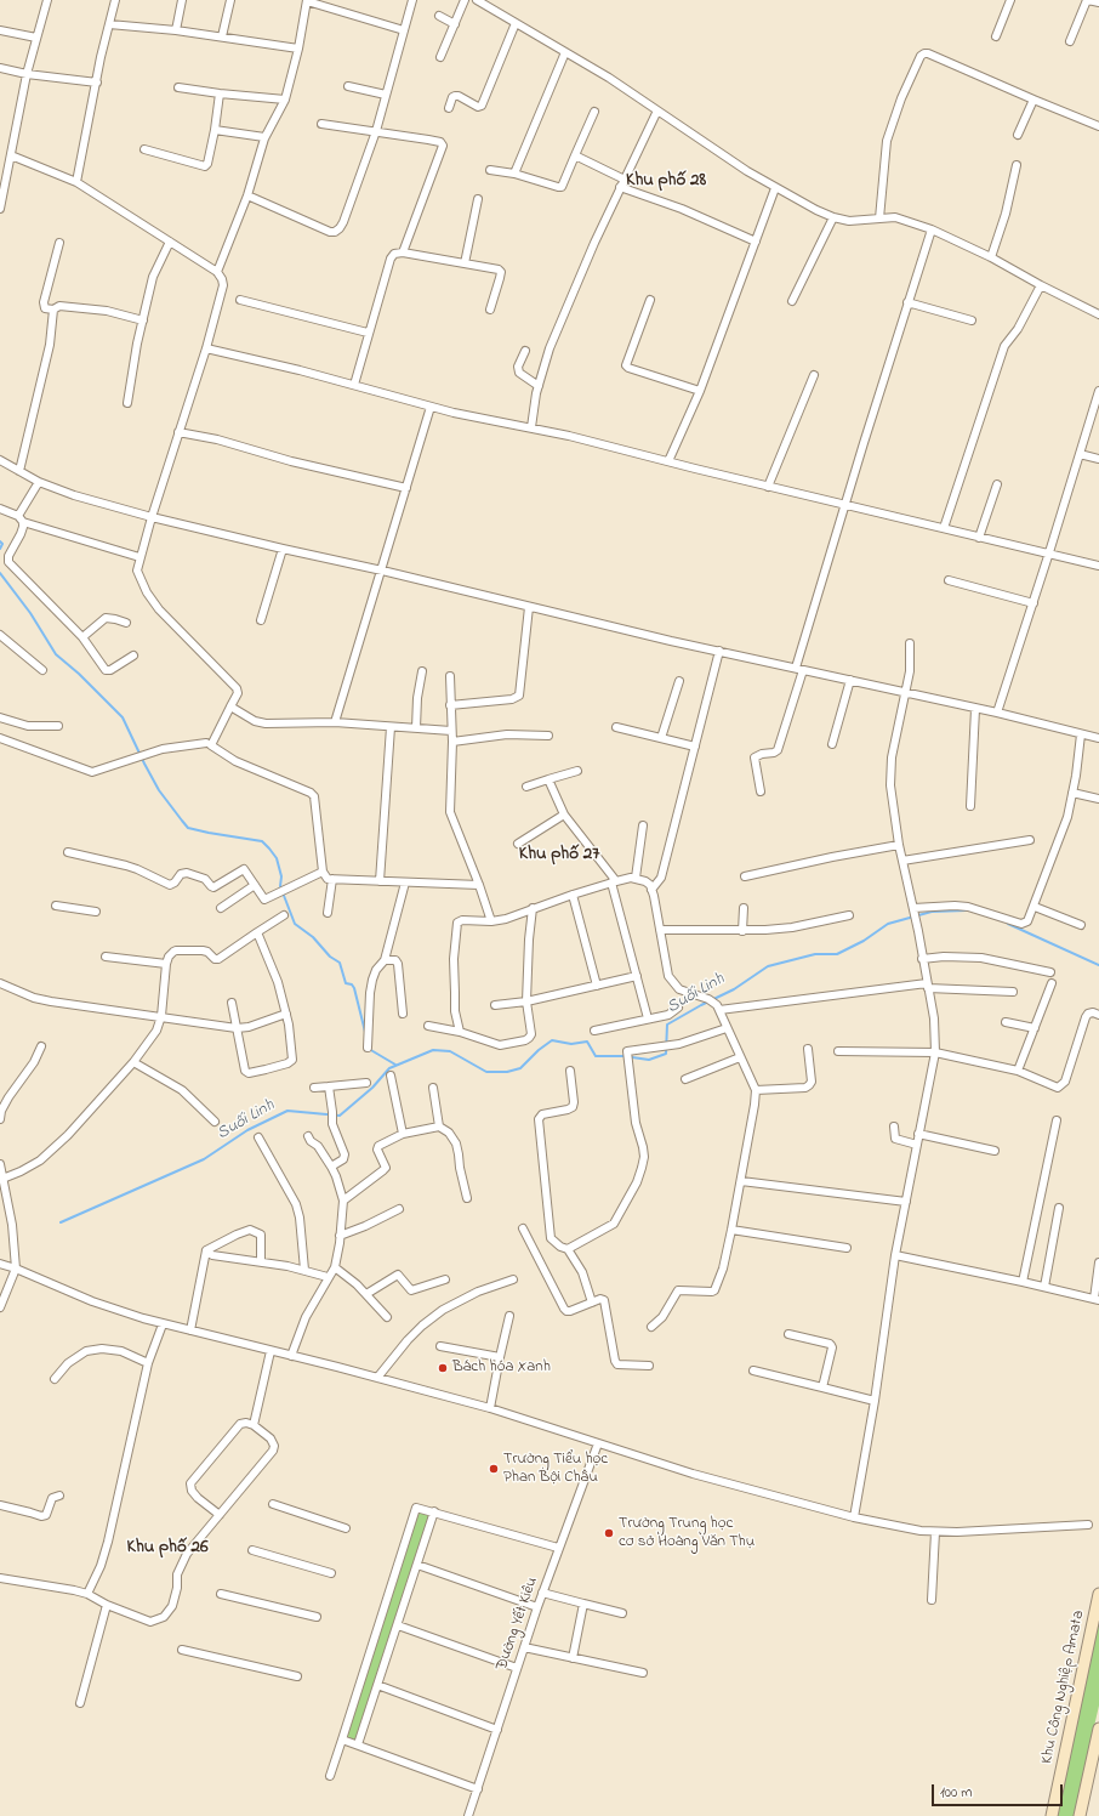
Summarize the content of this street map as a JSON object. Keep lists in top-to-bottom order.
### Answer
{
  "streets": {
    "street": ["Đường Yết Kiêu", "Khu Công Nghiệp Amata"]
  },
  "districts": ["Khu phố 28", "Khu phố 27", "Khu phố 26"],
  "water": ["Suối Linh"],
  "places": ["Bách hóa Xanh", "Trường Tiểu học Phan Bội Châu", "Trường Trung học cơ sở Hoàng Văn Thụ"],
  "scale_bar": "100 m"
}
